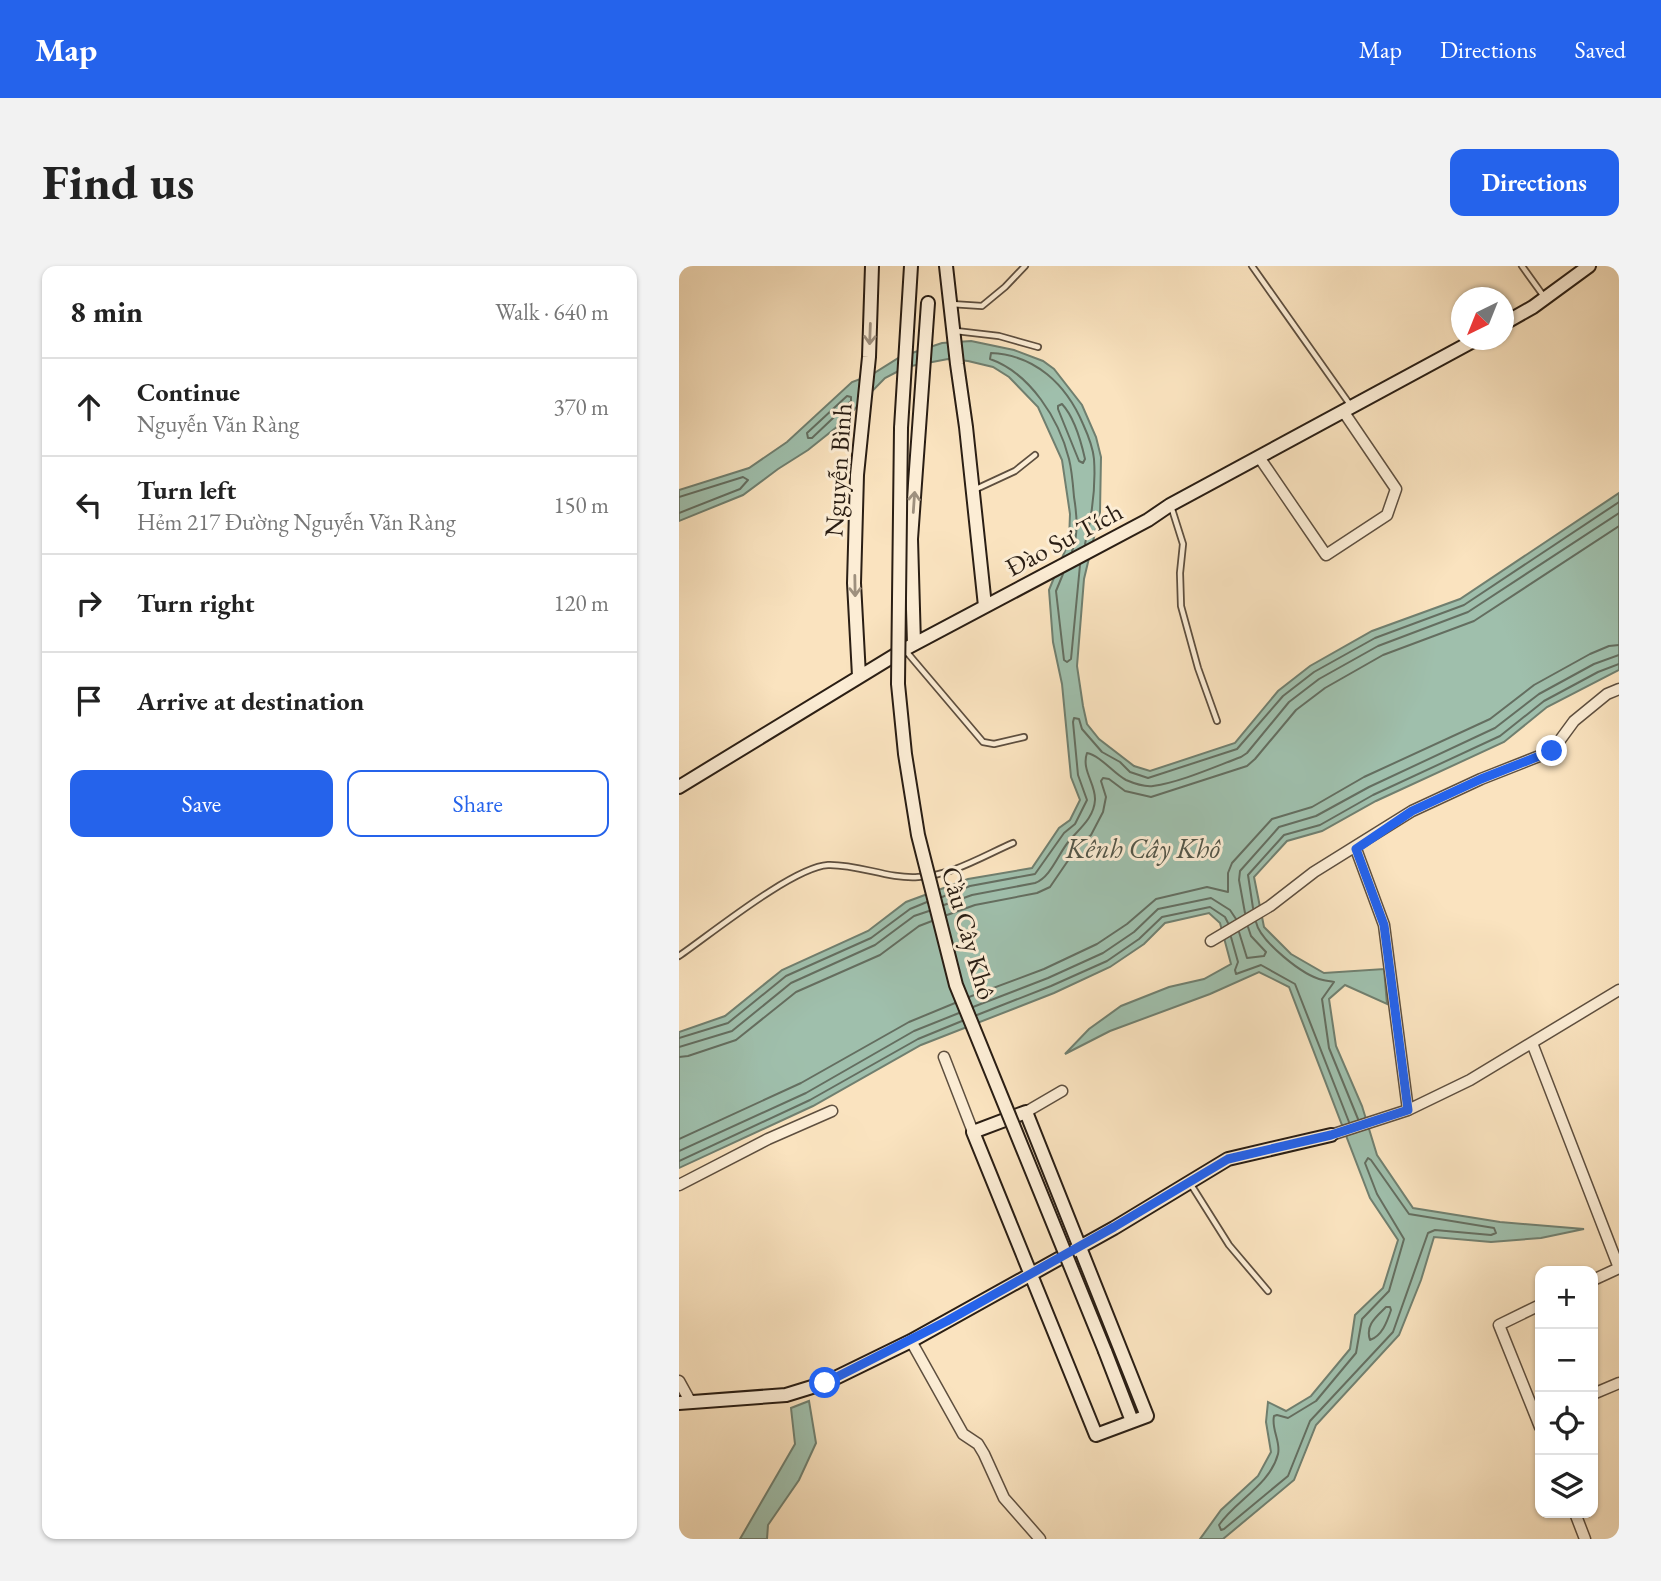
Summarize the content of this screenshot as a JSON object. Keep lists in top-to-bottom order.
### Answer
{
  "streets": {
    "main road": ["Nguyễn Bình", "Đào Sư Tích", "Cầu Cây Khô"]
  },
  "crossings": [
    ["Nguyễn Bình", "Đào Sư Tích"]
  ],
  "water": ["Kênh Cây Khô"],
  "north": "bottom left",
  "page": {
    "header": "Map",
    "nav": ["Map", "Directions", "Saved"],
    "buttons": [
      "Directions",
      ["Save", "Share"]
    ],
    "title": "Find us",
    "heading": ["8 min", "Walk · 640 m"],
    "list": [
      ["Continue", "Nguyễn Văn Ràng", "370 m"],
      ["Turn left", "Hẻm 217 Đường Nguyễn Văn Ràng", "150 m"],
      ["Turn right", "120 m"],
      "Arrive at destination"
    ],
    "map_buttons": ["+", "−"]
  }
}
